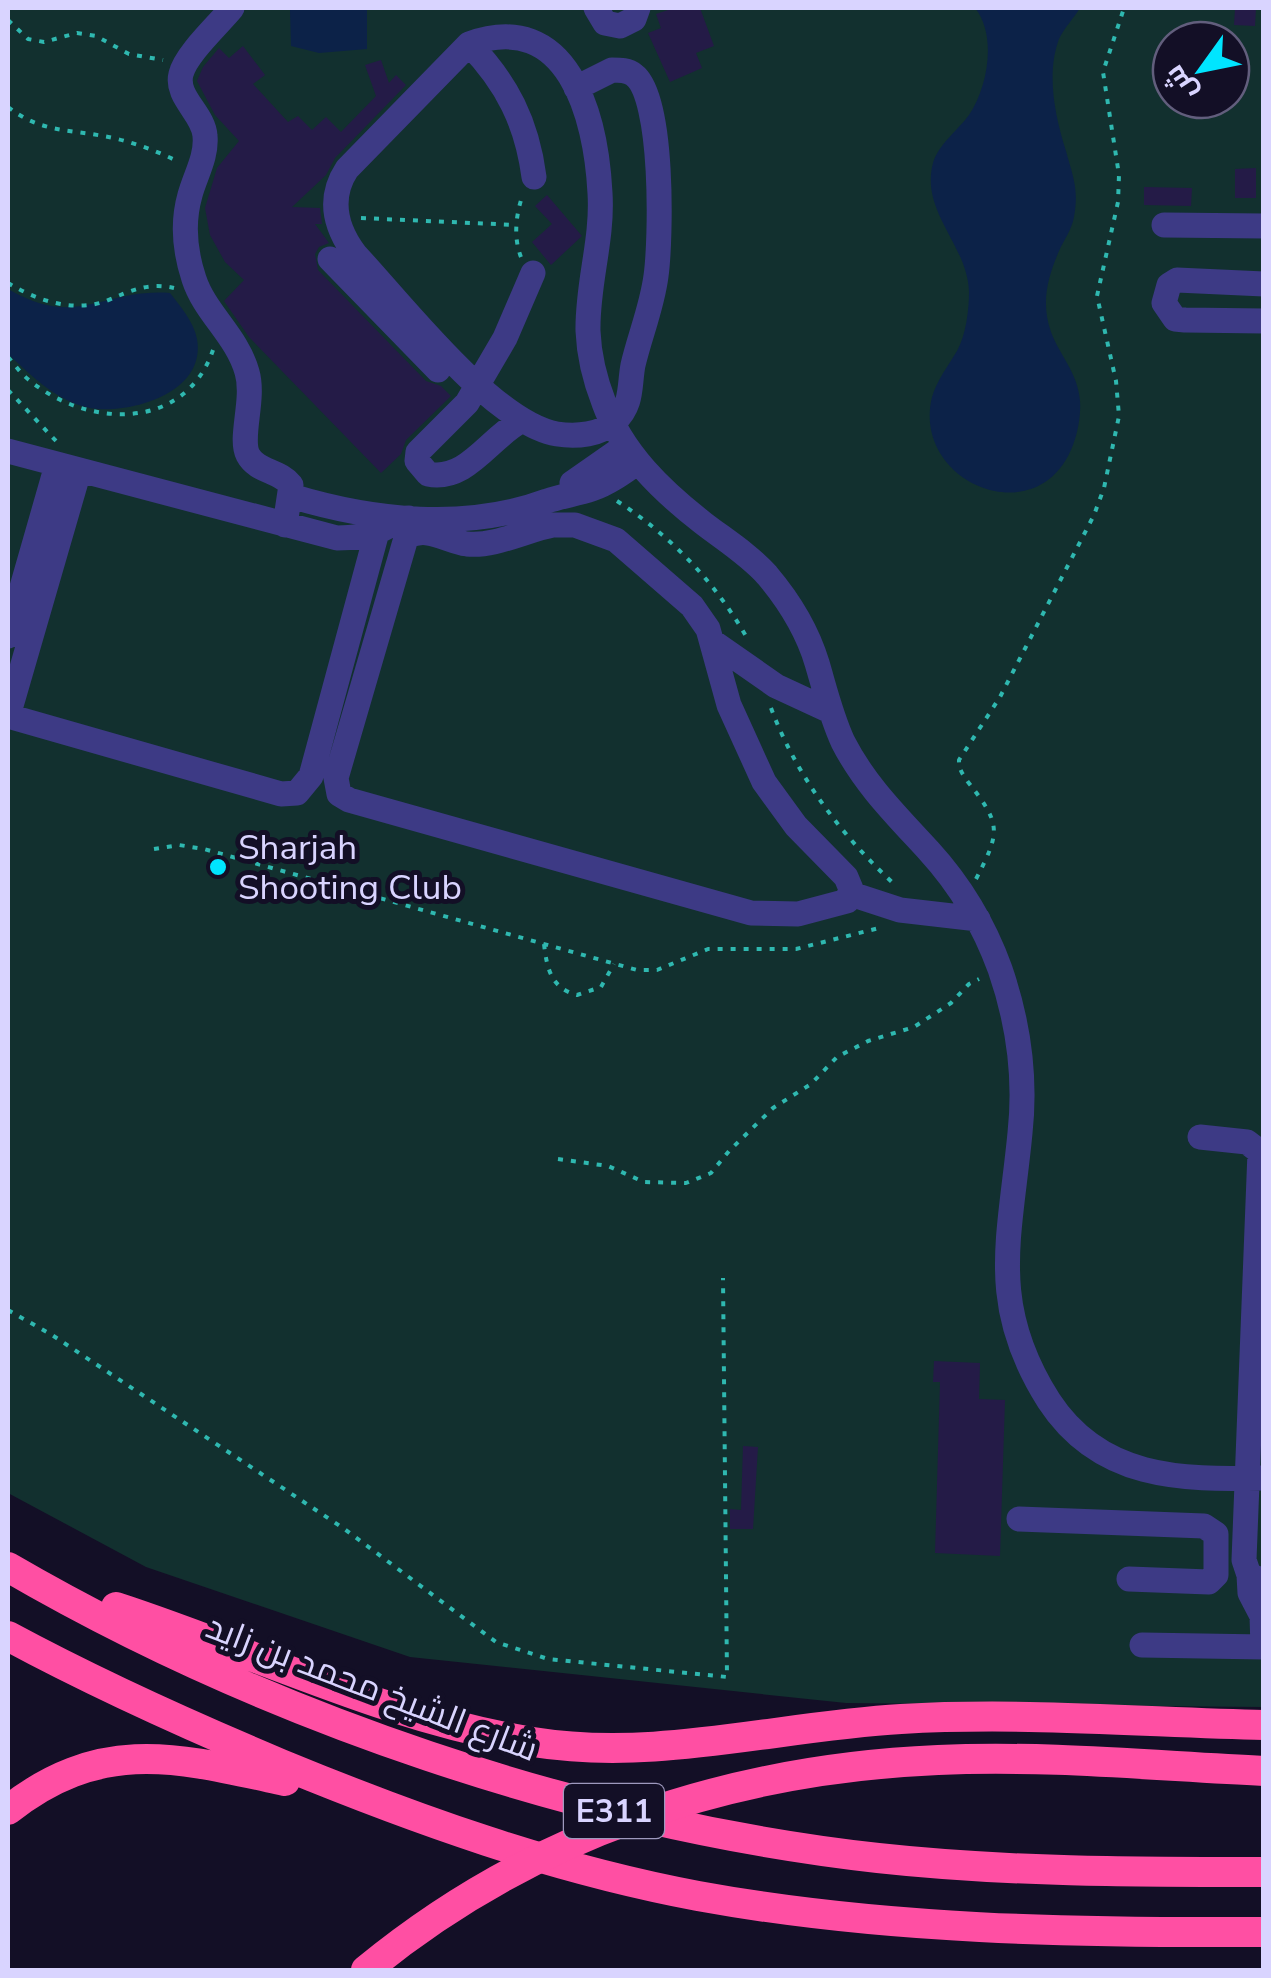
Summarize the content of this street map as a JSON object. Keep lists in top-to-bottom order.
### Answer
{
  "streets": {
    "highway": ["شارع الشيخ محمد بن زايد", "E311"]
  },
  "places": ["Sharjah Shooting Club"],
  "north": "bottom left"
}
